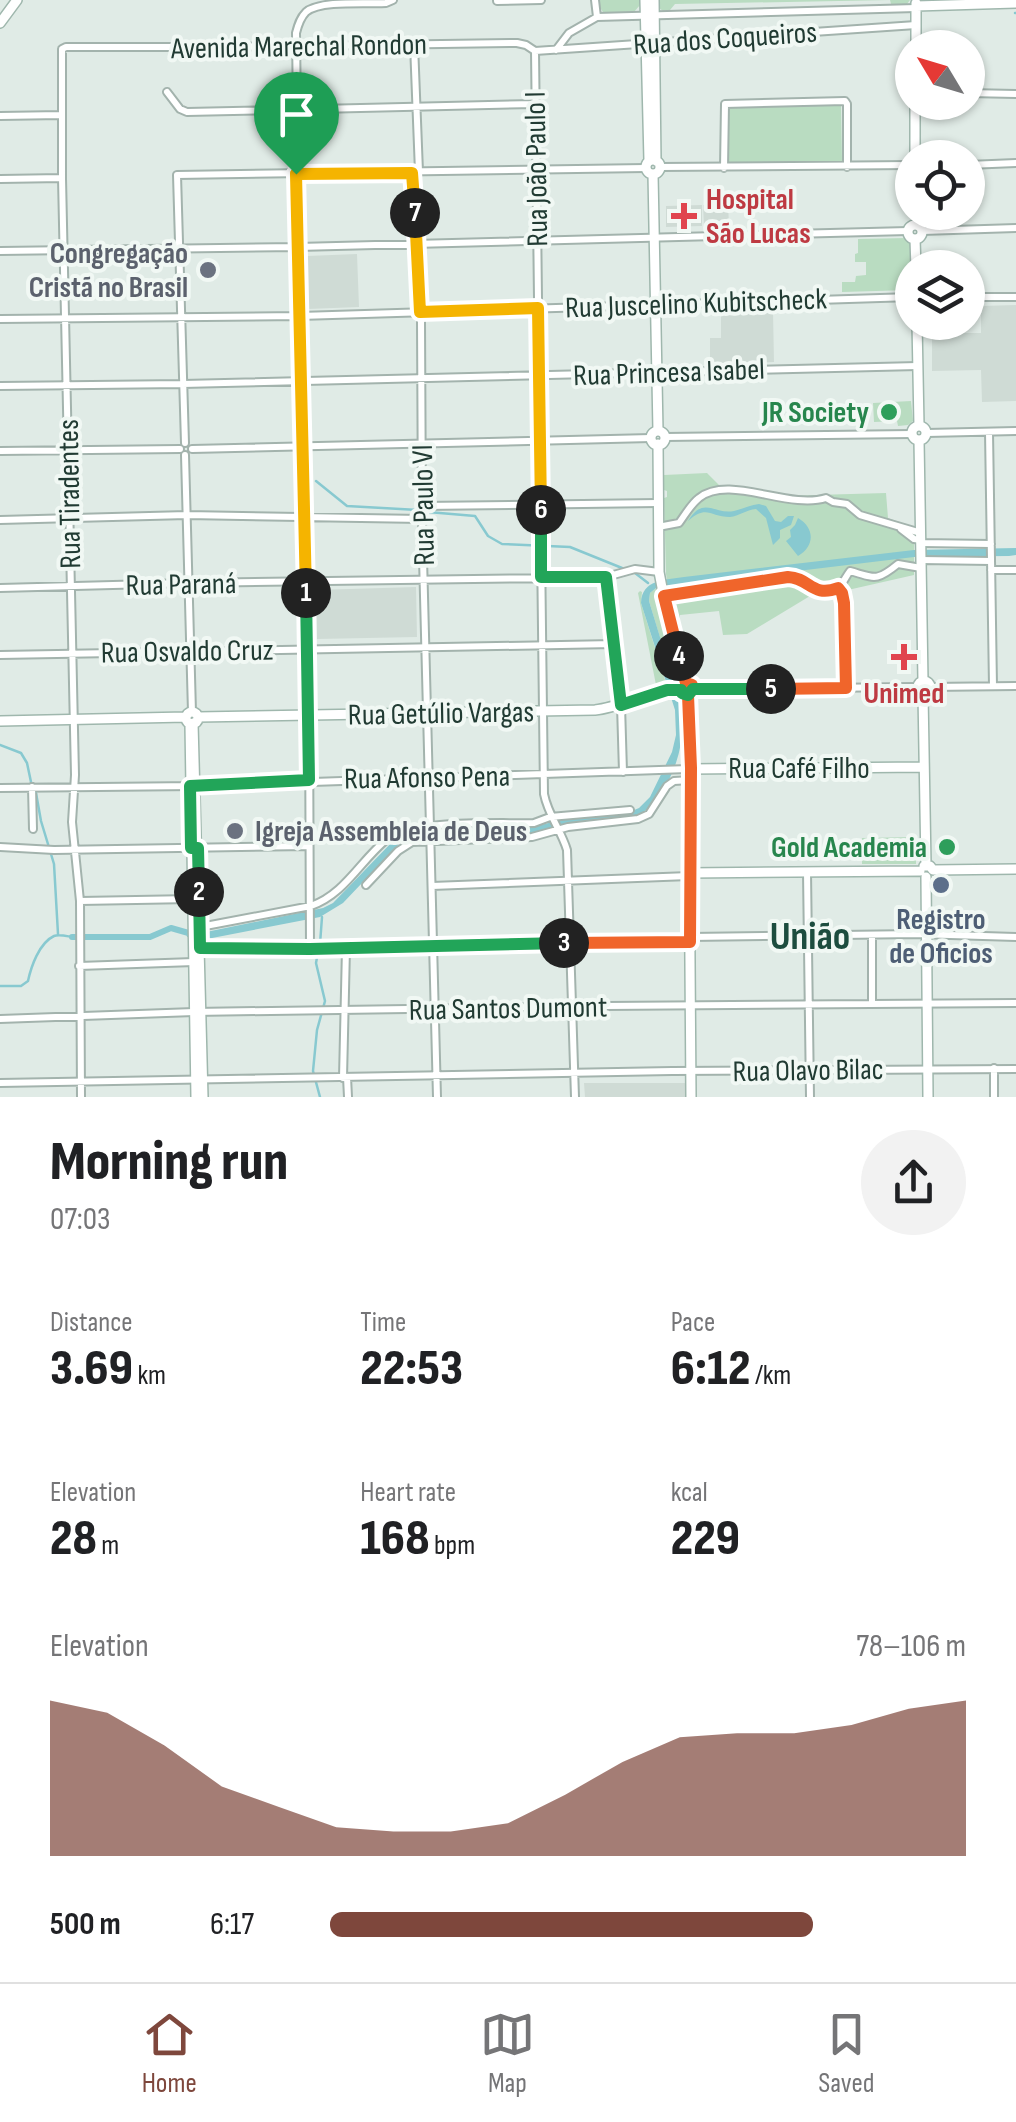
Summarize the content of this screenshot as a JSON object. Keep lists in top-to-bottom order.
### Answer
{
  "streets": {
    "street": [
      "Rua dos Coqueiros",
      "Avenida Marechal Rondon",
      "Rua João Paulo I",
      "Rua Juscelino Kubitscheck",
      "Rua Princesa Isabel",
      "Rua Tiradentes",
      "Rua Paulo VI",
      "Rua Paraná",
      "Rua Osvaldo Cruz",
      "Rua Getúlio Vargas",
      "Rua Café Filho",
      "Rua Afonso Pena",
      "Rua Santos Dumont",
      "Rua Olavo Bilac"
    ]
  },
  "crossings": [
    ["Rua dos Coqueiros", "Avenida Marechal Rondon"],
    ["Rua dos Coqueiros", "Rua João Paulo I"],
    ["Avenida Marechal Rondon", "Rua João Paulo I"],
    ["Avenida Marechal Rondon", "Rua Tiradentes"],
    ["Avenida Marechal Rondon", "Rua Paulo VI"],
    ["Rua João Paulo I", "Rua Juscelino Kubitscheck"],
    ["Rua João Paulo I", "Rua Princesa Isabel"],
    ["Rua João Paulo I", "Rua Paraná"],
    ["Rua João Paulo I", "Rua Osvaldo Cruz"],
    ["Rua João Paulo I", "Rua Getúlio Vargas"],
    ["Rua João Paulo I", "Rua Afonso Pena"],
    ["Rua João Paulo I", "Rua Santos Dumont"],
    ["Rua João Paulo I", "Rua Olavo Bilac"],
    ["Rua Juscelino Kubitscheck", "Rua Tiradentes"],
    ["Rua Juscelino Kubitscheck", "Rua Paulo VI"],
    ["Rua Princesa Isabel", "Rua Tiradentes"],
    ["Rua Princesa Isabel", "Rua Paulo VI"],
    ["Rua Tiradentes", "Rua Paraná"],
    ["Rua Tiradentes", "Rua Osvaldo Cruz"],
    ["Rua Tiradentes", "Rua Getúlio Vargas"],
    ["Rua Tiradentes", "Rua Afonso Pena"],
    ["Rua Tiradentes", "Rua Santos Dumont"],
    ["Rua Tiradentes", "Rua Olavo Bilac"],
    ["Rua Paulo VI", "Rua Paraná"],
    ["Rua Paulo VI", "Rua Osvaldo Cruz"],
    ["Rua Paulo VI", "Rua Getúlio Vargas"],
    ["Rua Paulo VI", "Rua Afonso Pena"],
    ["Rua Paulo VI", "Rua Santos Dumont"],
    ["Rua Paulo VI", "Rua Olavo Bilac"],
    ["Rua Café Filho", "Rua Afonso Pena"]
  ],
  "districts": ["União"],
  "places": {
    "health": ["Hospital São Lucas", "Unimed"],
    "other": [
      "Congregação Cristã no Brasil",
      "JR Society",
      "Igreja Assembleia de Deus",
      "Gold Academia",
      "Registro de Oficios"
    ]
  },
  "north": "top left",
  "page": {
    "pins": [
      "7",
      "6",
      "1",
      "4",
      "5",
      "2",
      "3"
    ],
    "heading": ["Morning run", "07:03"],
    "stats": [
      ["Distance", "3.69 km"],
      ["Time", "22:53"],
      ["Pace", "6:12 /km"],
      ["Elevation", "28 m"],
      ["Heart rate", "168 bpm"],
      ["kcal", "229"]
    ],
    "chart": ["Elevation", "78–106 m"],
    "list": [
      {
        "name": "500 m",
        "note": "6:17"
      }
    ],
    "tabs": ["Home", "Map", "Saved"]
  }
}
